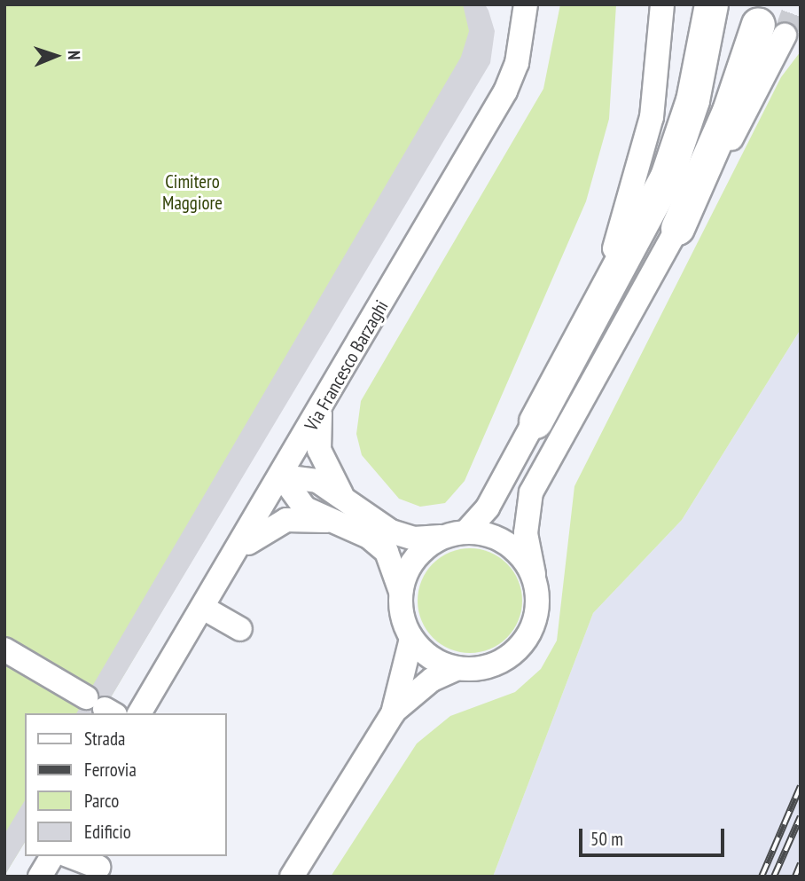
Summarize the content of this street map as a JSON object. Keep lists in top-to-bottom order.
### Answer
{
  "streets": {
    "street": ["Via Francesco Barzaghi"]
  },
  "parks": ["Cimitero Maggiore"],
  "legend": [
    "Strada",
    "Ferrovia",
    "Parco",
    "Edificio"
  ],
  "scale_bar": "50 m",
  "north": "right"
}
